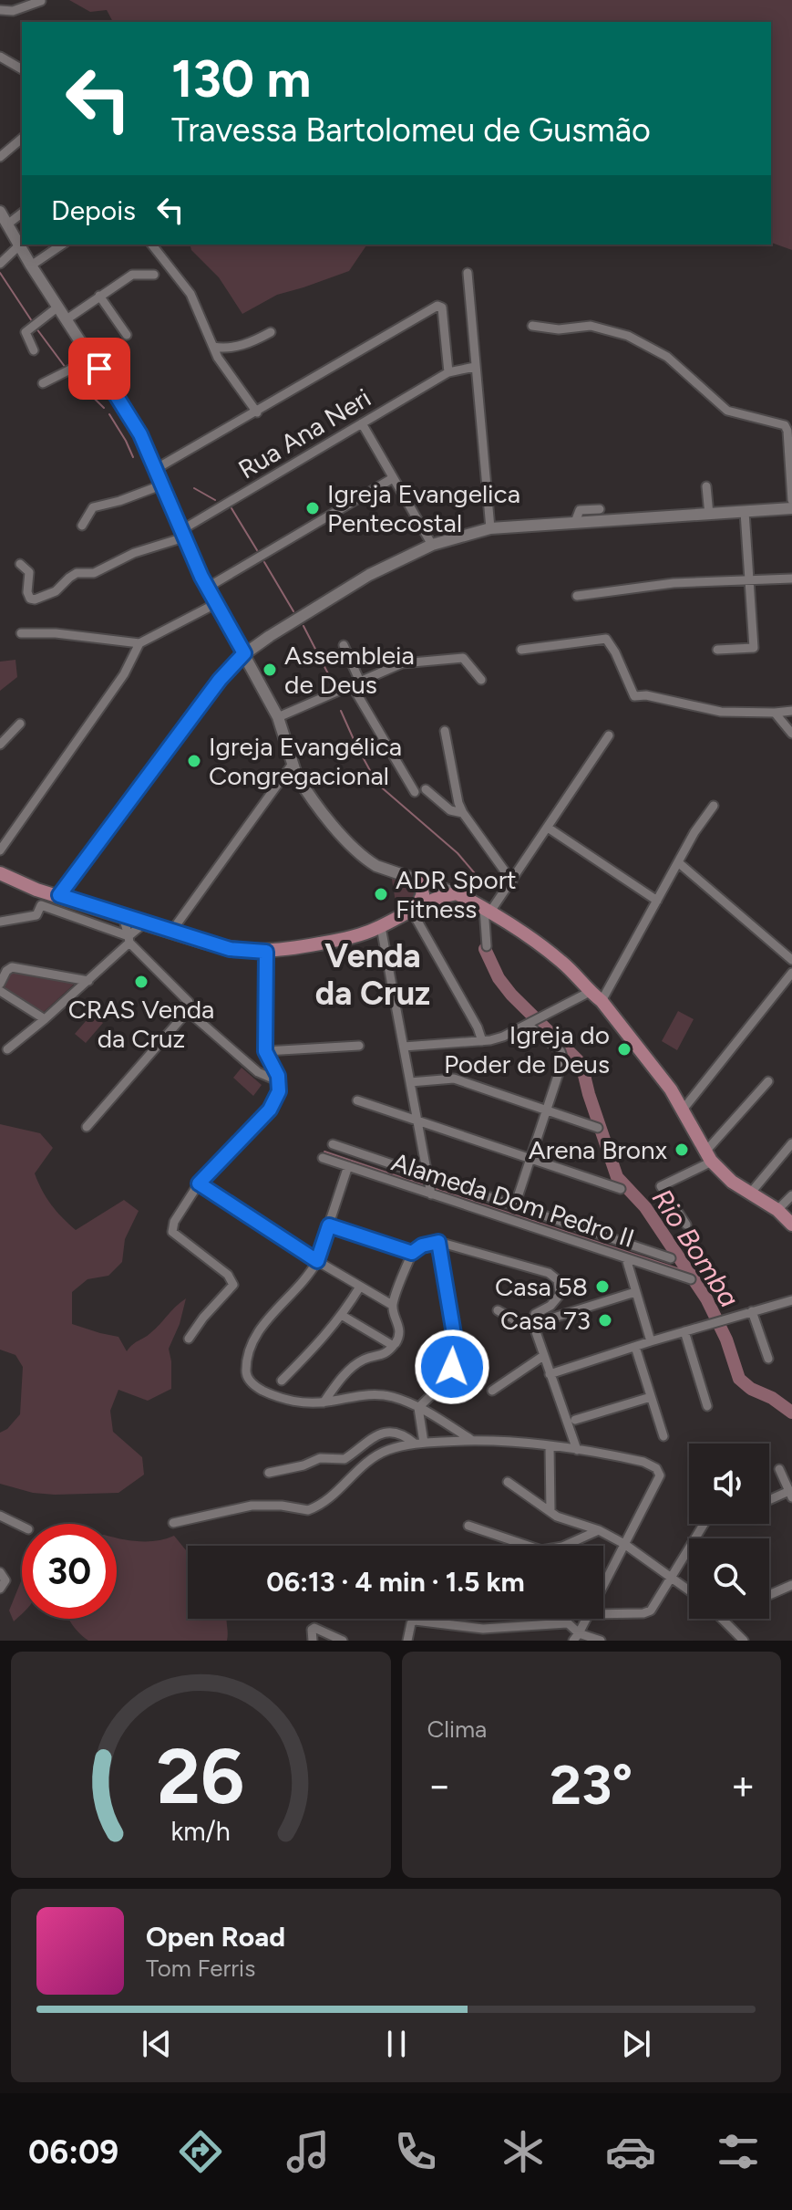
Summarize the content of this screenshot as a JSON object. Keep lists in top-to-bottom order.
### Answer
{
  "streets": {
    "street": ["Rua Ana Neri", "Alameda Dom Pedro II"]
  },
  "districts": ["Venda da Cruz"],
  "water": ["Rio Bomba"],
  "places": [
    "Igreja Evangelica Pentecostal",
    "Assembleia de Deus",
    "Igreja Evangélica Congregacional",
    "ADR Sport Fitness",
    "CRAS Venda da Cruz",
    "Igreja do Poder de Deus",
    "Arena Bronx",
    "Casa 58",
    "Casa 73"
  ],
  "page": {
    "turn": ["130 m", "Travessa Bartolomeu de Gusmão"],
    "then": "Depois",
    "limit": "30",
    "trip": "06:13 · 4 min · 1.5 km",
    "tile": "Clima",
    "heat": ["−", "23°", "+"],
    "song": ["Open Road", "Tom Ferris"],
    "tabs": "06:09",
    "gauge": ["26", "km/h"]
  }
}
